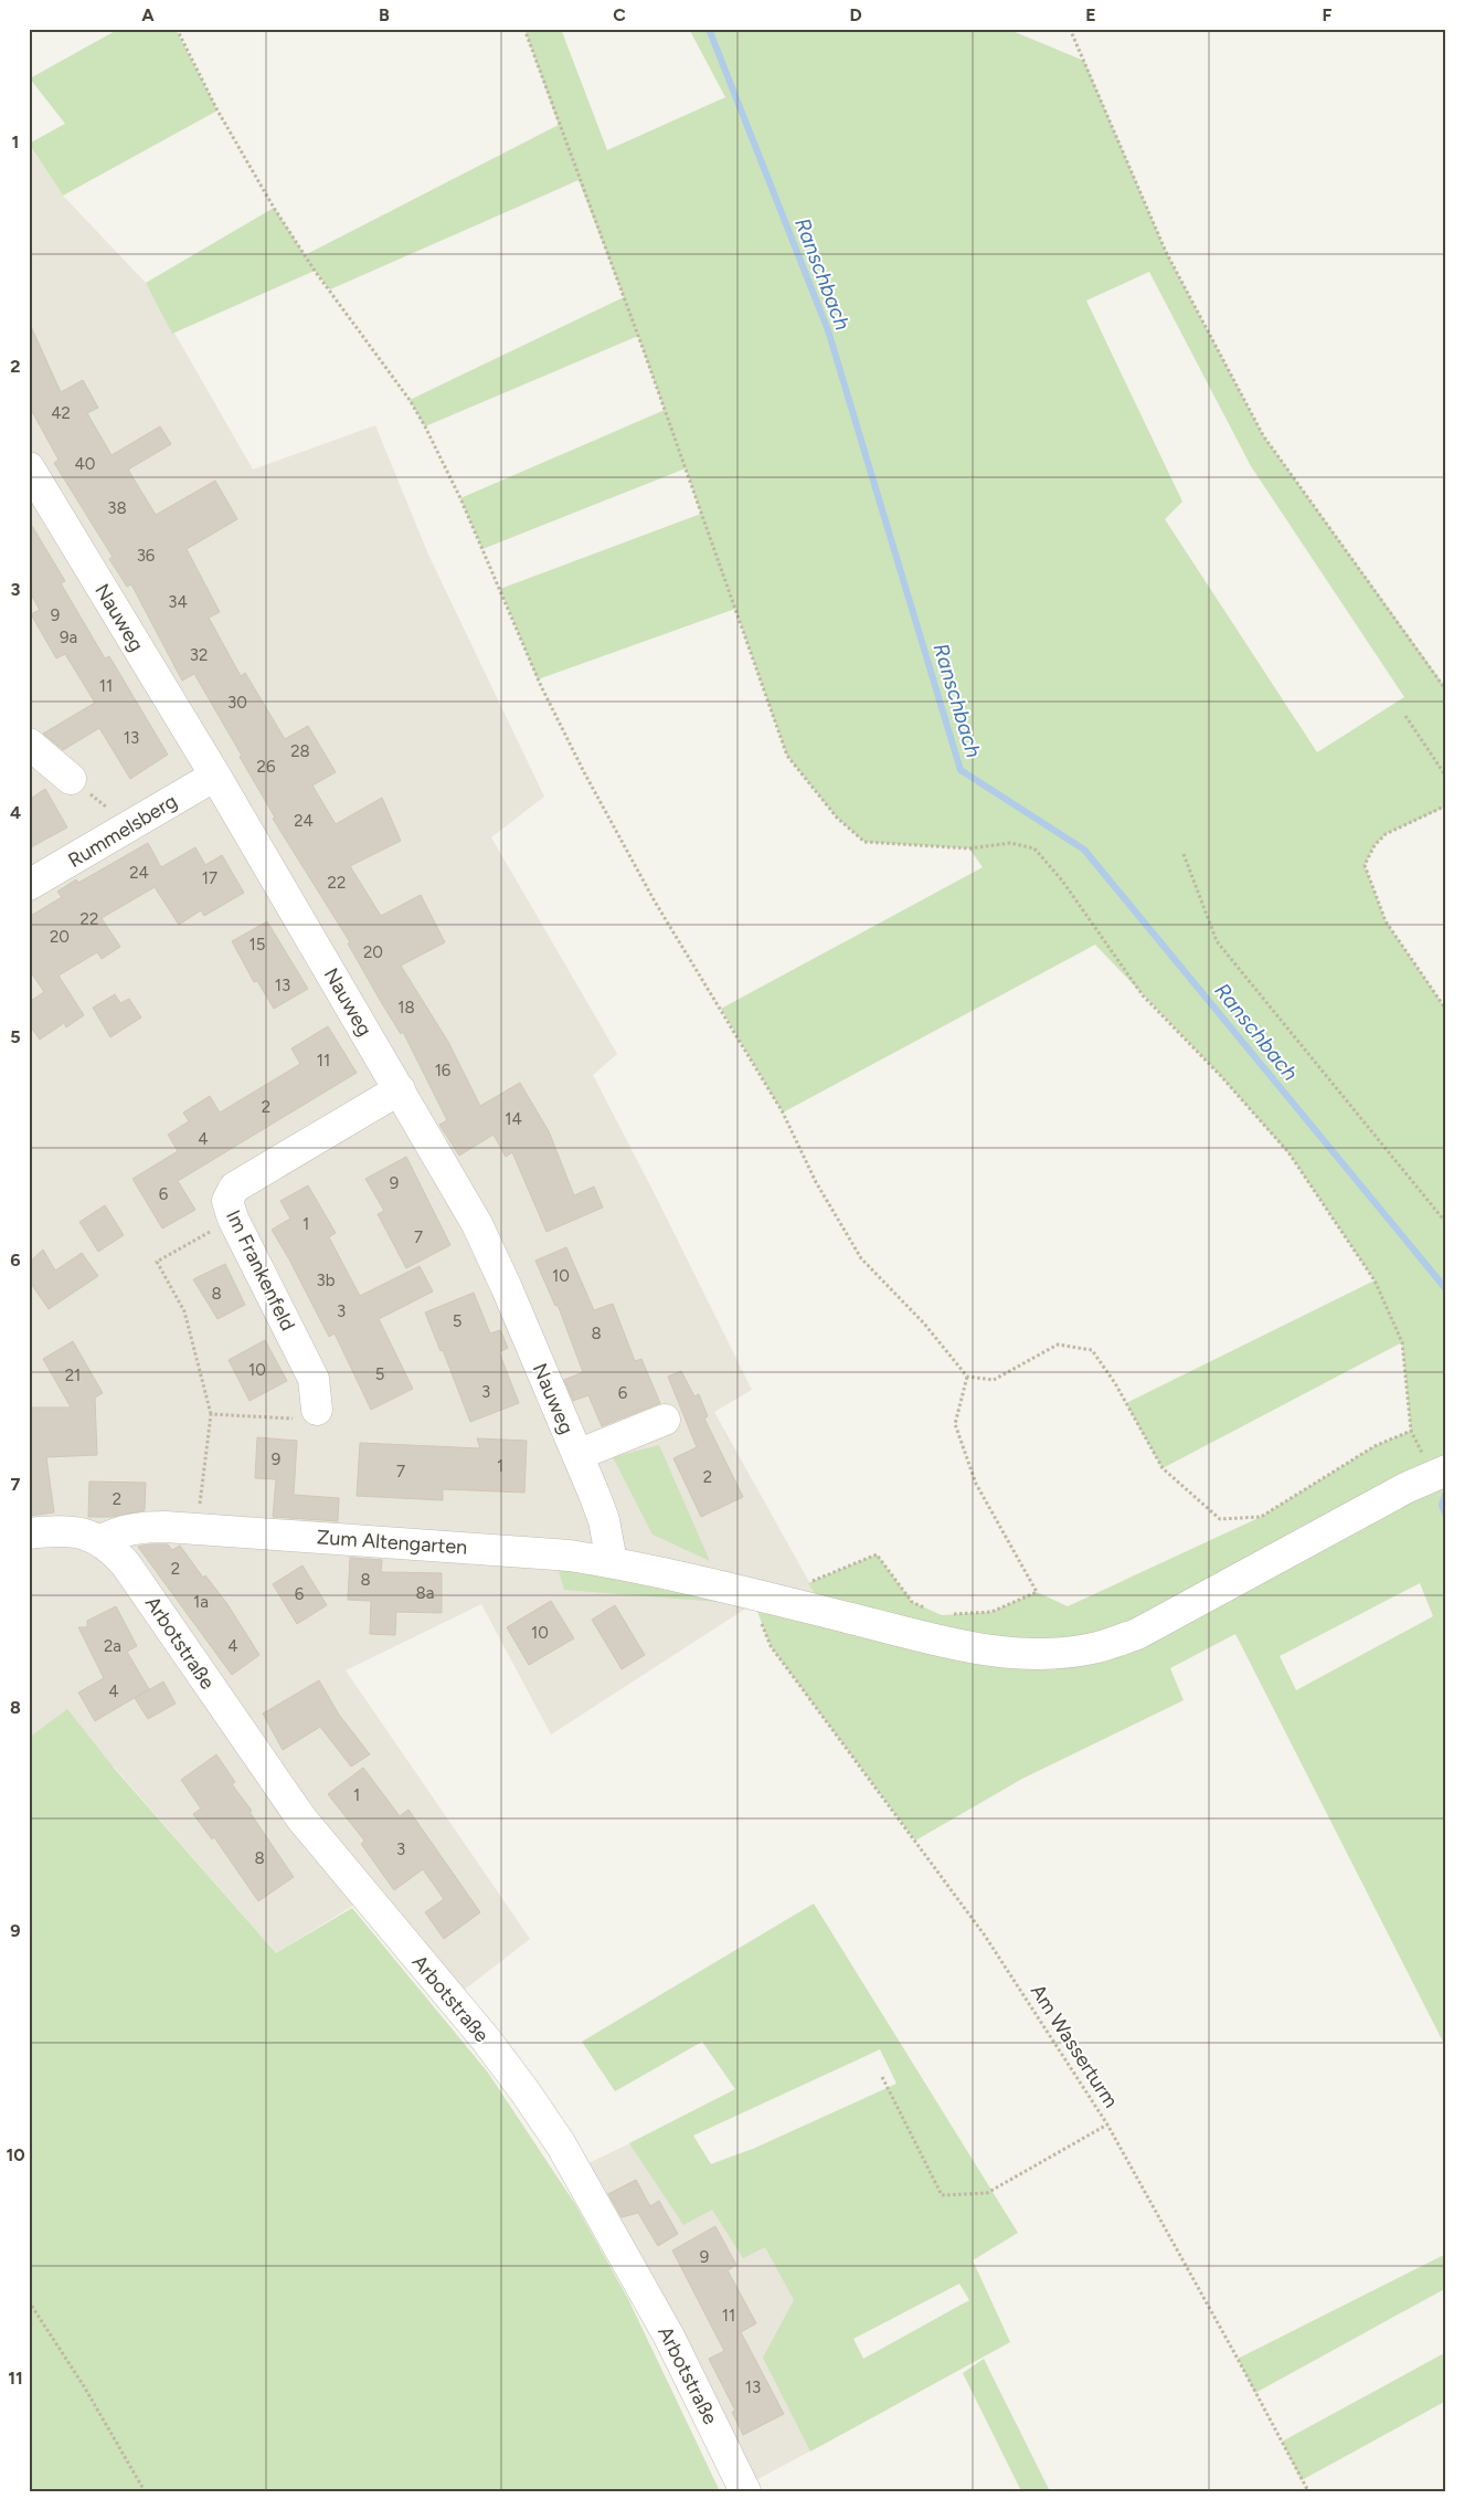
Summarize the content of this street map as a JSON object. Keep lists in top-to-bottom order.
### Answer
{
  "streets": {
    "street": [
      "Nauweg",
      "Rummelsberg",
      "Im Frankenfeld",
      "Zum Altengarten",
      "Arbotstraße"
    ],
    "path": ["Am Wasserturm"]
  },
  "crossings": [
    ["Nauweg", "Rummelsberg"],
    ["Nauweg", "Im Frankenfeld"],
    ["Nauweg", "Zum Altengarten"],
    ["Zum Altengarten", "Arbotstraße"]
  ],
  "water": ["Ranschbach"],
  "house_numbers": [
    "42",
    "40",
    "38",
    "36",
    "34",
    "9",
    "9a",
    "32",
    "11",
    "30",
    "13",
    "28",
    "26",
    "24",
    "24",
    "17",
    "22",
    "22",
    "20",
    "15",
    "20",
    "13",
    "18",
    "11",
    "16",
    "2",
    "14",
    "4",
    "9",
    "6",
    "1",
    "7",
    "10",
    "3b",
    "8",
    "3",
    "5",
    "8",
    "10",
    "5",
    "21",
    "3",
    "6",
    "9",
    "1",
    "7",
    "2",
    "2",
    "2",
    "8",
    "8a",
    "6",
    "1a",
    "10",
    "2a",
    "4",
    "4",
    "1",
    "3",
    "8",
    "9",
    "11",
    "13"
  ],
  "grid": {
    "columns": [
      "A",
      "B",
      "C",
      "D",
      "E",
      "F"
    ],
    "rows": [
      "1",
      "2",
      "3",
      "4",
      "5",
      "6",
      "7",
      "8",
      "9",
      "10",
      "11"
    ]
  }
}
